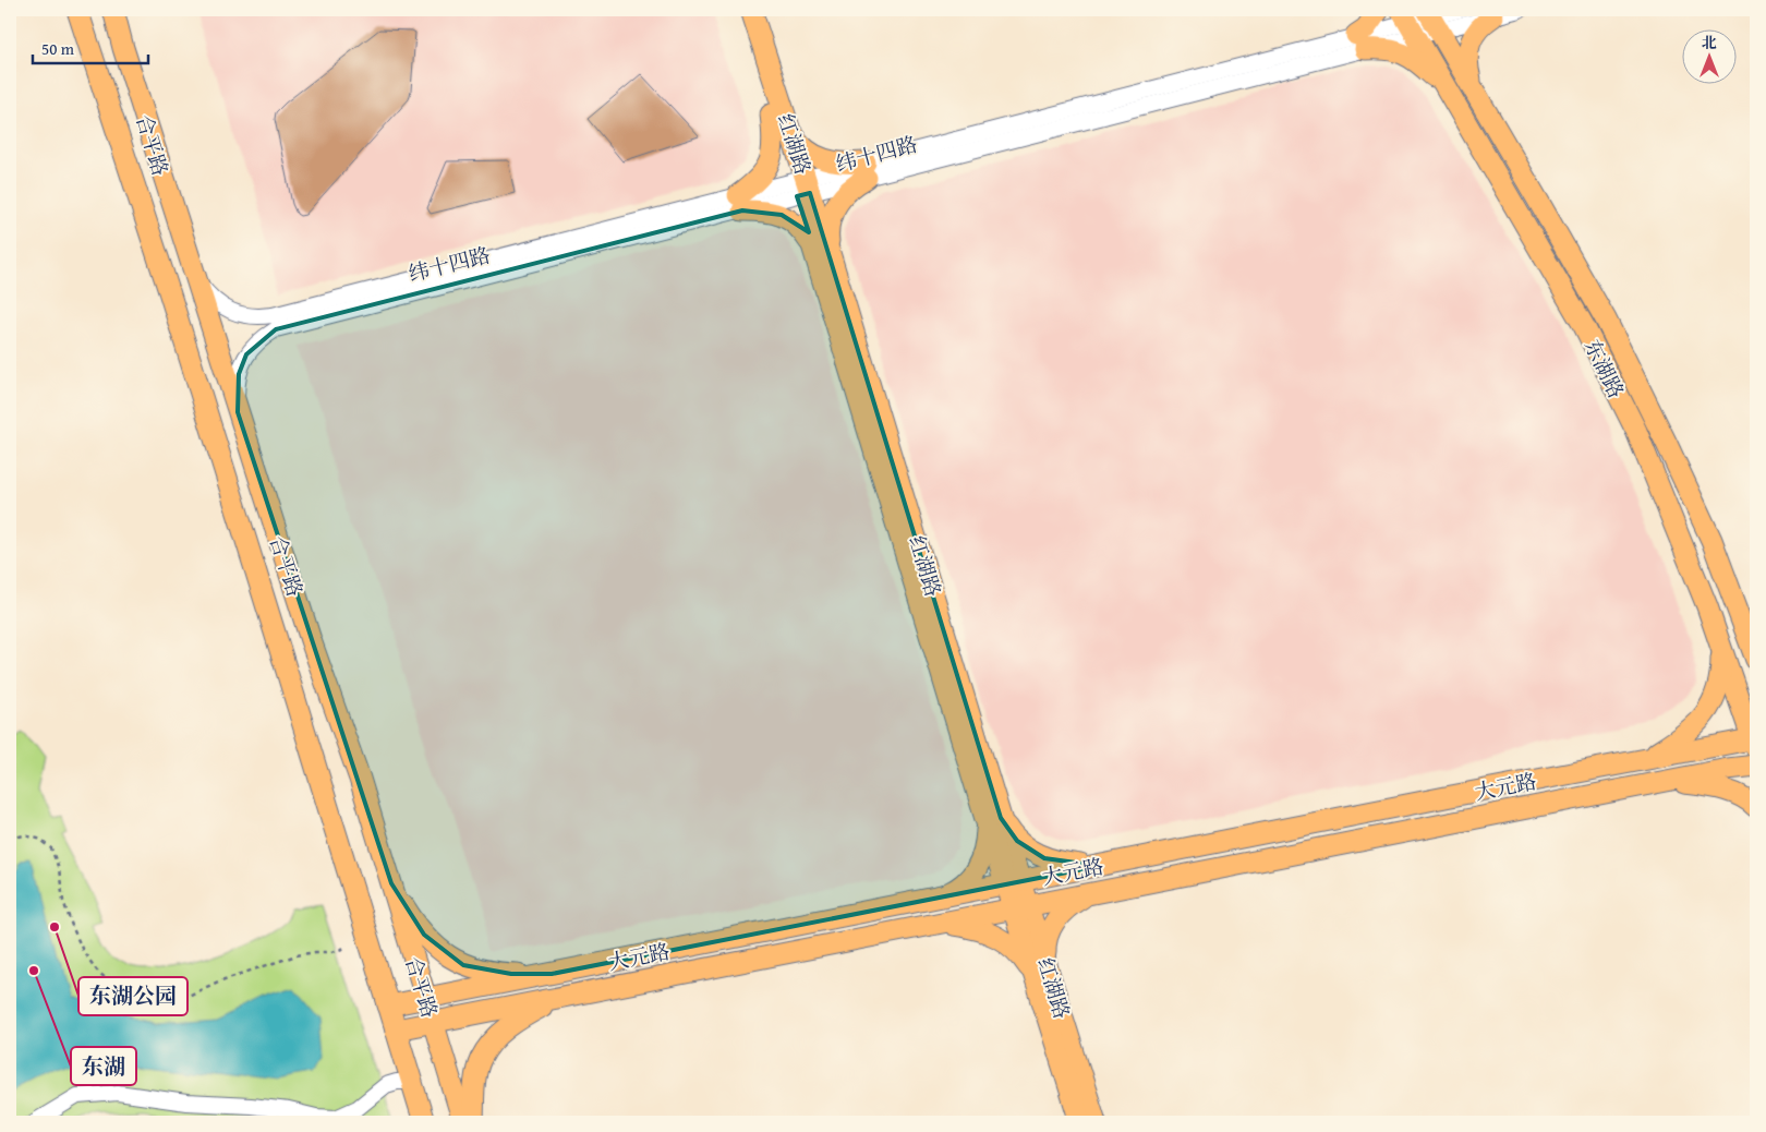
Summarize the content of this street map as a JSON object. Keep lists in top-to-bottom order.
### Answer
{
  "streets": {
    "main road": [
      "红湖路",
      "合平路",
      "东湖路",
      "大元路"
    ],
    "street": ["纬十四路"]
  },
  "crossings": [
    ["红湖路", "纬十四路"],
    ["红湖路", "大元路"],
    ["合平路", "纬十四路"],
    ["合平路", "大元路"],
    ["纬十四路", "东湖路"],
    ["东湖路", "大元路"]
  ],
  "places": ["东湖公园", "东湖"],
  "scale_bar": "50 m",
  "north": "top"
}
